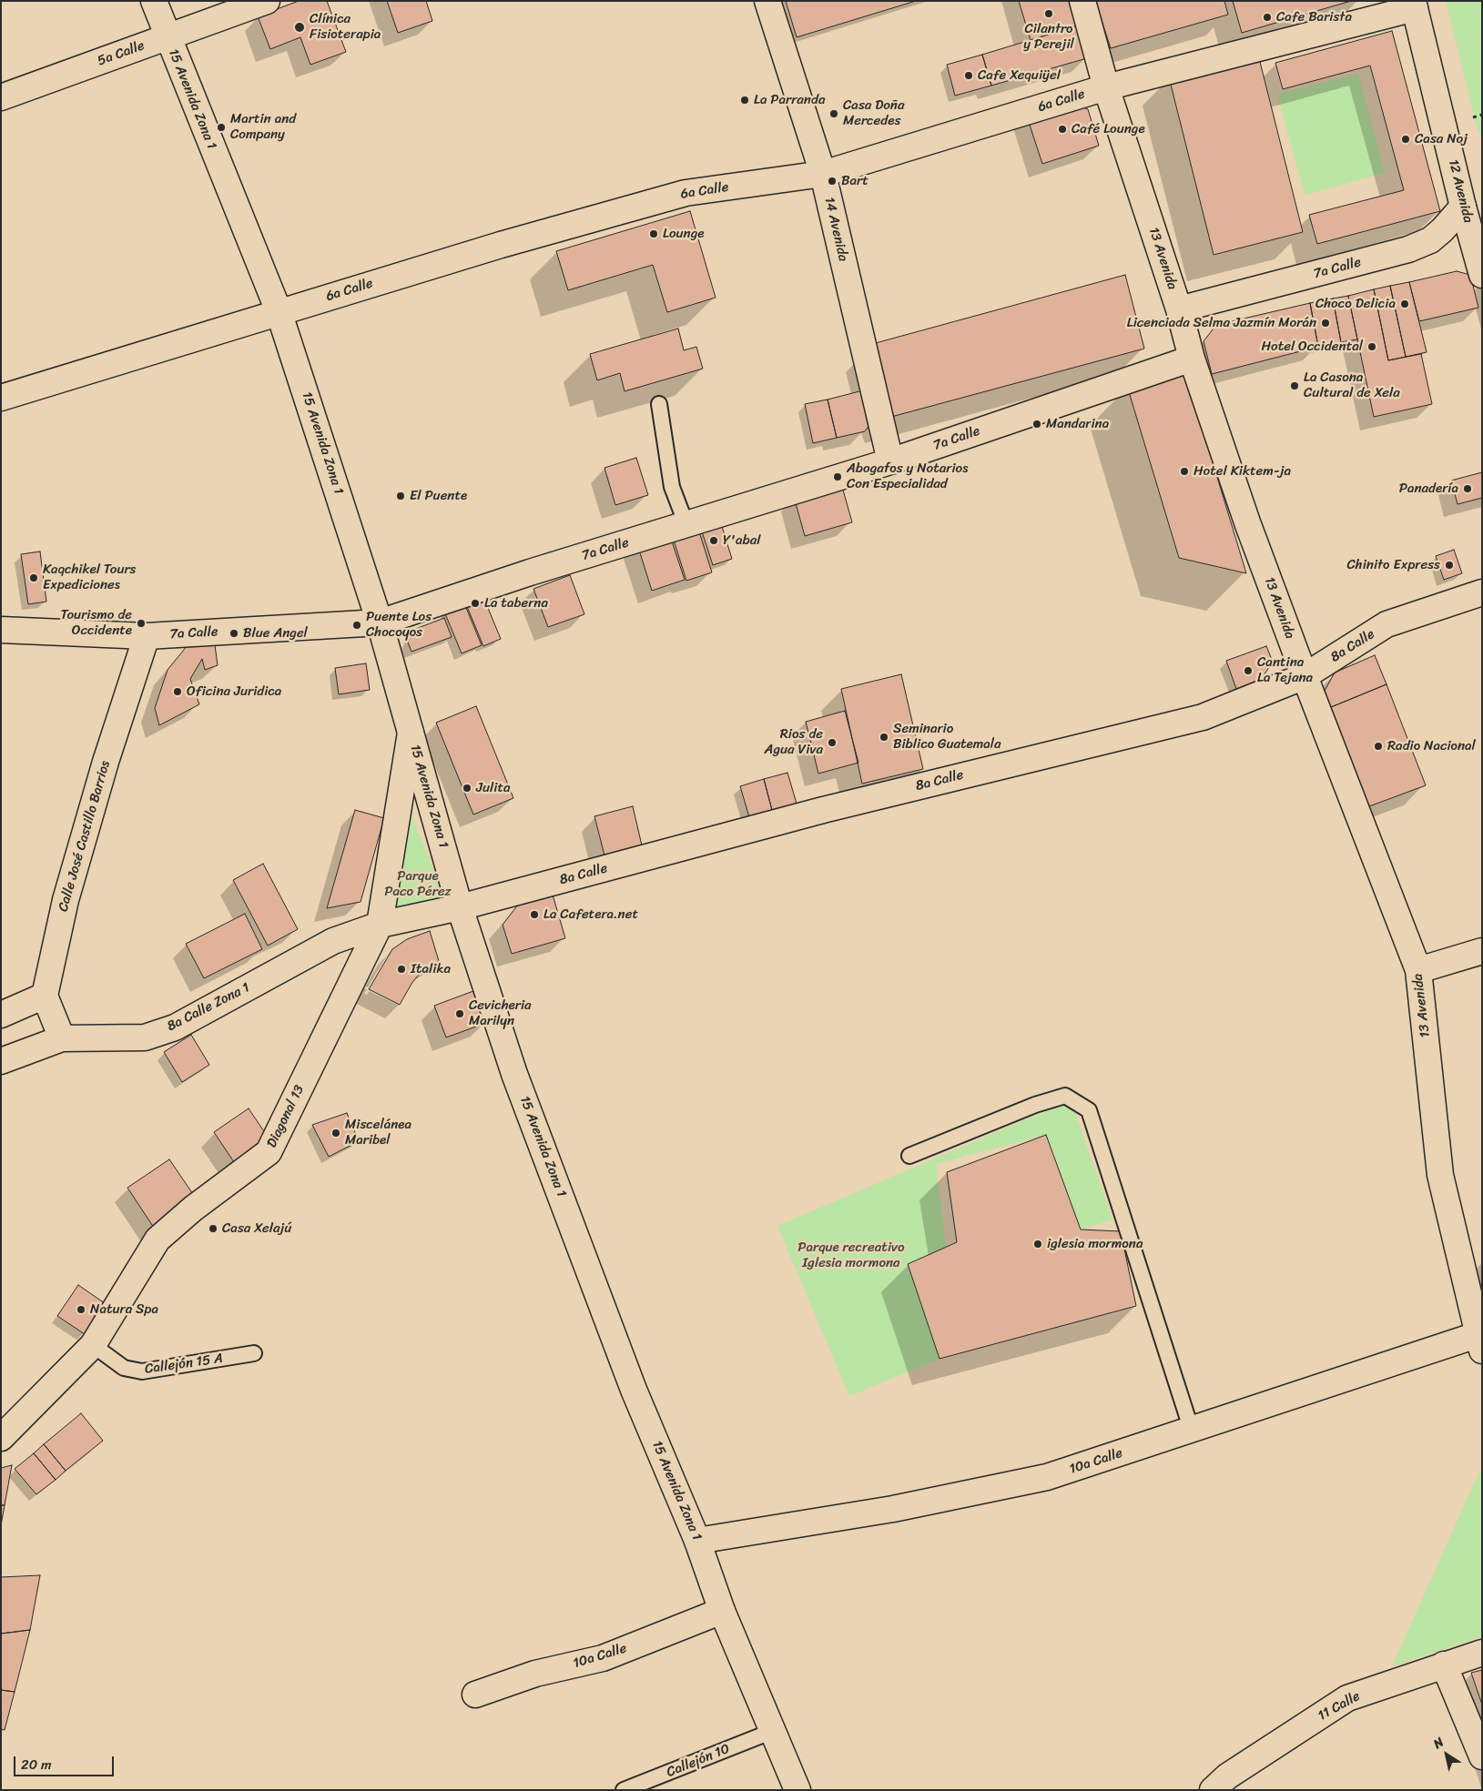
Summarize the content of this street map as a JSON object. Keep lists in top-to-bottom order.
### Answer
{
  "streets": {
    "street": [
      "5a Calle",
      "15 Avenida Zona 1",
      "6a Calle",
      "12 Avenida",
      "14 Avenida",
      "13 Avenida",
      "7a Calle",
      "8a Calle",
      "Calle José Castillo Barrios",
      "8a Calle Zona 1",
      "Diagonal 13",
      "10a Calle",
      "11 Calle"
    ],
    "lane": ["Callejón 15 A", "Callejón 10"]
  },
  "crossings": [
    ["5a Calle", "15 Avenida Zona 1"],
    ["15 Avenida Zona 1", "6a Calle"],
    ["15 Avenida Zona 1", "7a Calle"],
    ["15 Avenida Zona 1", "8a Calle"],
    ["15 Avenida Zona 1", "Diagonal 13"],
    ["15 Avenida Zona 1", "10a Calle"],
    ["15 Avenida Zona 1", "Callejón 10"],
    ["6a Calle", "12 Avenida"],
    ["6a Calle", "14 Avenida"],
    ["6a Calle", "13 Avenida"],
    ["12 Avenida", "7a Calle"],
    ["14 Avenida", "7a Calle"],
    ["13 Avenida", "7a Calle"],
    ["13 Avenida", "8a Calle"],
    ["13 Avenida", "10a Calle"],
    ["7a Calle", "Calle José Castillo Barrios"],
    ["8a Calle", "8a Calle Zona 1"],
    ["8a Calle", "Diagonal 13"],
    ["8a Calle Zona 1", "Diagonal 13"],
    ["Diagonal 13", "Callejón 15 A"]
  ],
  "parks": ["Parque Paco Pérez", "Parque recreativo Iglesia mormona"],
  "places": [
    "Cilantro y Perejil",
    "Cafe Barista",
    "Clínica Fisioterapia",
    "Cafe Xequiÿel",
    "La Parranda",
    "Casa Doña Mercedes",
    "Martin and Company",
    "Café Lounge",
    "Casa Noj",
    "Bart",
    "Lounge",
    "Choco Delicia",
    "Licenciada Selma Jazmín Morán",
    "Hotel Occidental",
    "La Casona Cultural de Xela",
    "Mandarina",
    "Hotel Kiktem-ja",
    "Abogafos y Notarios Con Especialidad",
    "Panadería",
    "El Puente",
    "Y'abal",
    "Chinito Express",
    "Kaqchikel Tours Expediciones",
    "La taberna",
    "Tourismo de Occidente",
    "Puente Los Chocoyos",
    "Blue Angel",
    "Cantina La Tejana",
    "Oficina Juridica",
    "Seminario Biblico Guatemala",
    "Rios de Agua Viva",
    "Radio Nacional",
    "Julita",
    "La Cafetera.net",
    "Italika",
    "Cevicheria Marilyn",
    "Miscelánea Maribel",
    "Casa Xelajú",
    "iglesia mormona",
    "Natura Spa"
  ],
  "scale_bar": "20 m",
  "north": "top left"
}
